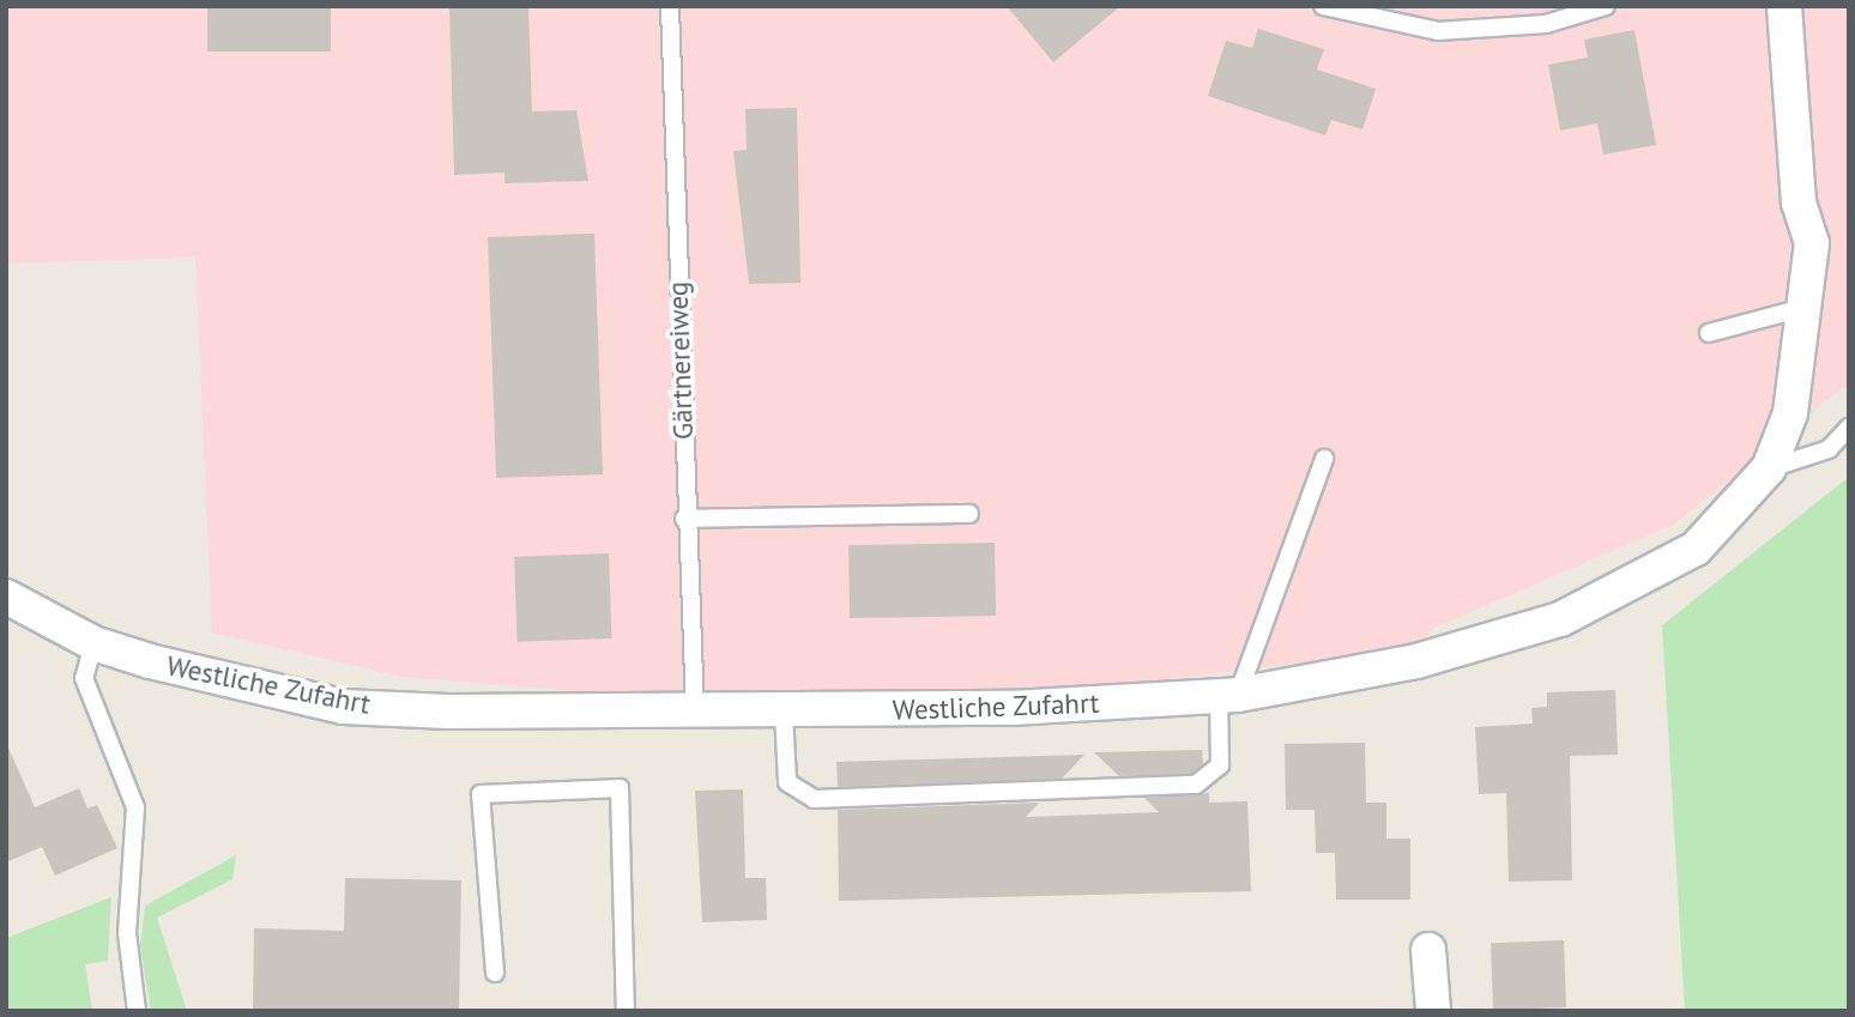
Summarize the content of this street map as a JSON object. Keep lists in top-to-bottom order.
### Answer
{
  "streets": {
    "street": ["Westliche Zufahrt"],
    "lane": ["Gärtnereiweg"]
  },
  "crossings": [
    ["Gärtnereiweg", "Westliche Zufahrt"]
  ]
}
